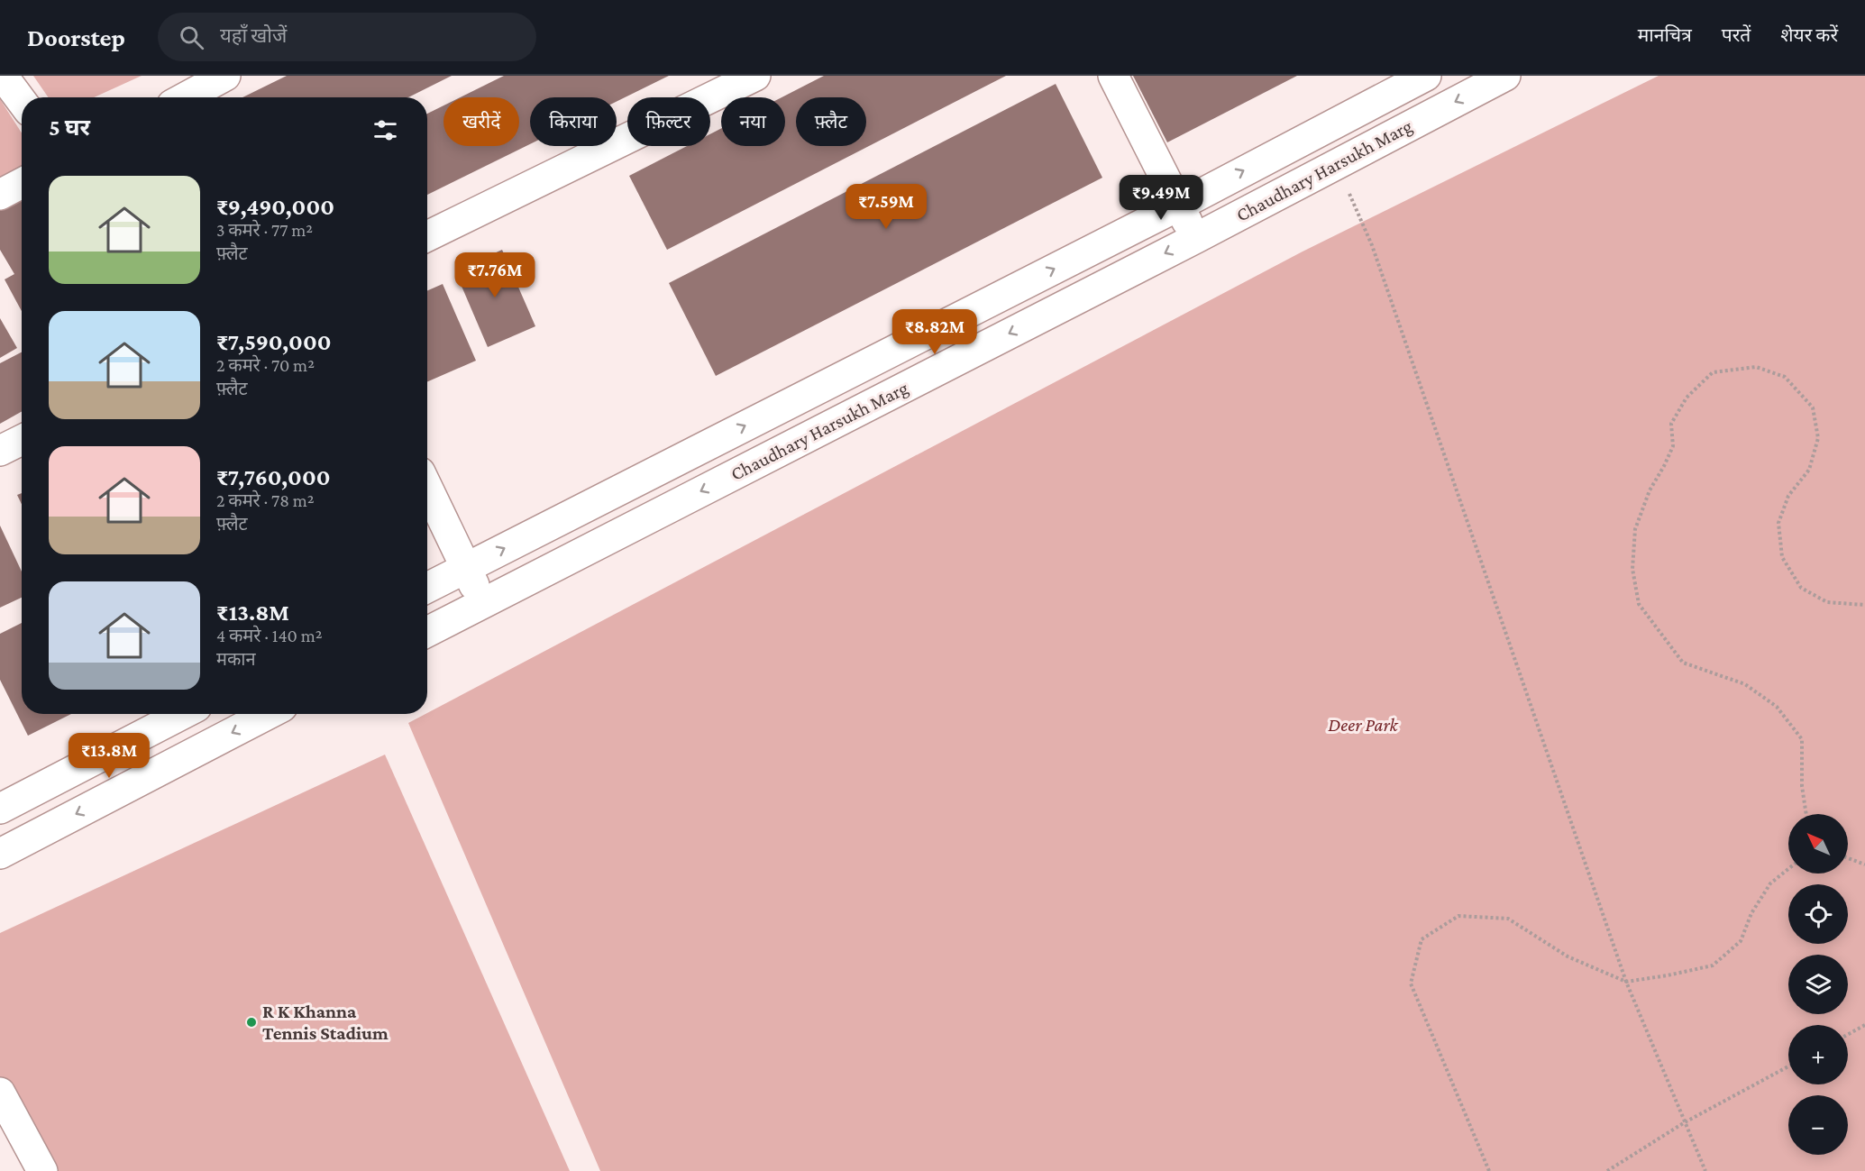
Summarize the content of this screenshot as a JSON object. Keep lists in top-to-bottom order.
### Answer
{
  "streets": {
    "street": ["Chaudhary Harsukh Marg"]
  },
  "parks": ["Deer Park"],
  "places": ["R K Khanna Tennis Stadium"],
  "north": "top left",
  "page": {
    "header": "Doorstep",
    "search": "यहाँ खोजें",
    "nav": ["मानचित्र", "परतें", "शेयर करें"],
    "chip": [
      "खरीदें",
      "किराया",
      "फ़िल्टर",
      "नया",
      "फ़्लैट"
    ],
    "heading": "5 घर",
    "list": [
      {
        "name": "₹9,490,000",
        "note": "3 कमरे · 77 m² · फ़्लैट"
      },
      {
        "name": "₹7,590,000",
        "note": "2 कमरे · 70 m² · फ़्लैट"
      },
      {
        "name": "₹7,760,000",
        "note": "2 कमरे · 78 m² · फ़्लैट"
      },
      {
        "name": "₹13.8M",
        "note": "4 कमरे · 140 m² · मकान"
      }
    ],
    "price": [
      "₹9.49M",
      "₹7.59M",
      "₹7.76M",
      "₹8.82M",
      "₹13.8M"
    ],
    "map_buttons": ["+", "−"]
  }
}
